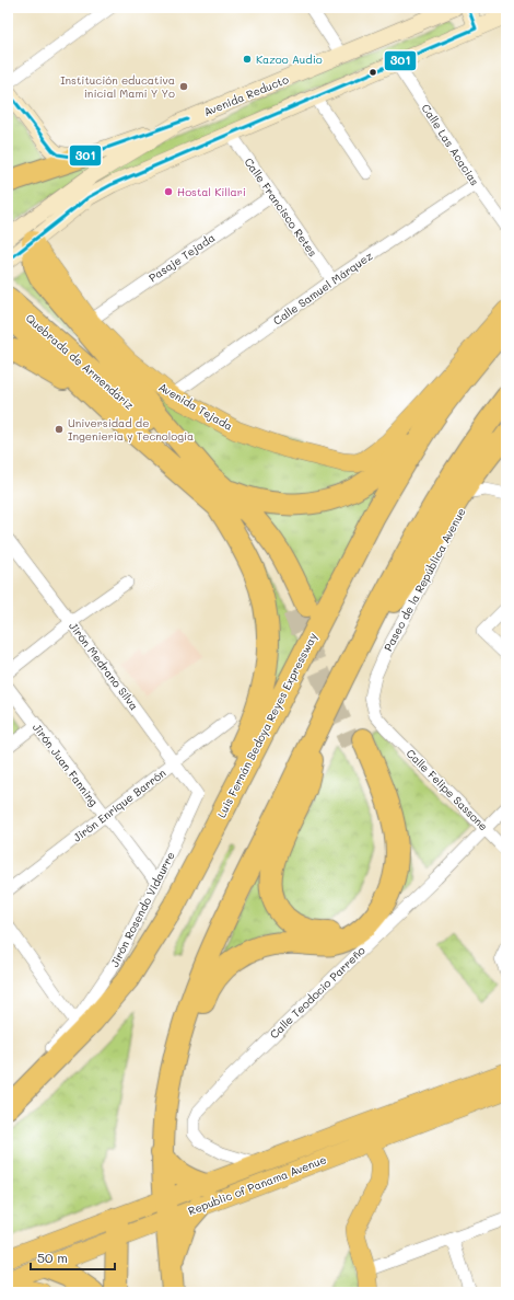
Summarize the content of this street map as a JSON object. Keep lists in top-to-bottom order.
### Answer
{
  "streets": {
    "highway": ["Quebrada de Armendáriz", "Luis Fernán Bedoya Reyes Expressway"],
    "main road": ["Avenida Reducto", "Avenida Tejada", "Republic of Panama Avenue"],
    "street": [
      "Calle Las Acacias",
      "Calle Francisco Retes",
      "Pasaje Tejada",
      "Calle Samuel Márquez",
      "Paseo de la República Avenue",
      "Jirón Medrano Silva",
      "Jirón Juan Fanning",
      "Calle Felipe Sassone",
      "Jirón Enrique Barrón",
      "Jirón Rosendo Vidaurre",
      "Calle Teodocio Parreño"
    ]
  },
  "crossings": [
    ["Calle Las Acacias", "Calle Samuel Márquez"],
    ["Calle Francisco Retes", "Pasaje Tejada"],
    ["Calle Francisco Retes", "Calle Samuel Márquez"],
    ["Pasaje Tejada", "Avenida Tejada"],
    ["Calle Samuel Márquez", "Avenida Tejada"],
    ["Paseo de la República Avenue", "Calle Felipe Sassone"],
    ["Jirón Medrano Silva", "Jirón Enrique Barrón"],
    ["Jirón Medrano Silva", "Jirón Rosendo Vidaurre"],
    ["Jirón Juan Fanning", "Jirón Enrique Barrón"],
    ["Jirón Juan Fanning", "Jirón Rosendo Vidaurre"],
    ["Calle Felipe Sassone", "Calle Teodocio Parreño"],
    ["Calle Teodocio Parreño", "Republic of Panama Avenue"]
  ],
  "places": [
    "Kazoo Audio",
    "Institución educativa inicial Mami Y Yo",
    "Hostal Killari",
    "Universidad de Ingenieria y Tecnologia"
  ],
  "lines": ["transit line 301"],
  "scale_bar": "50 m"
}
